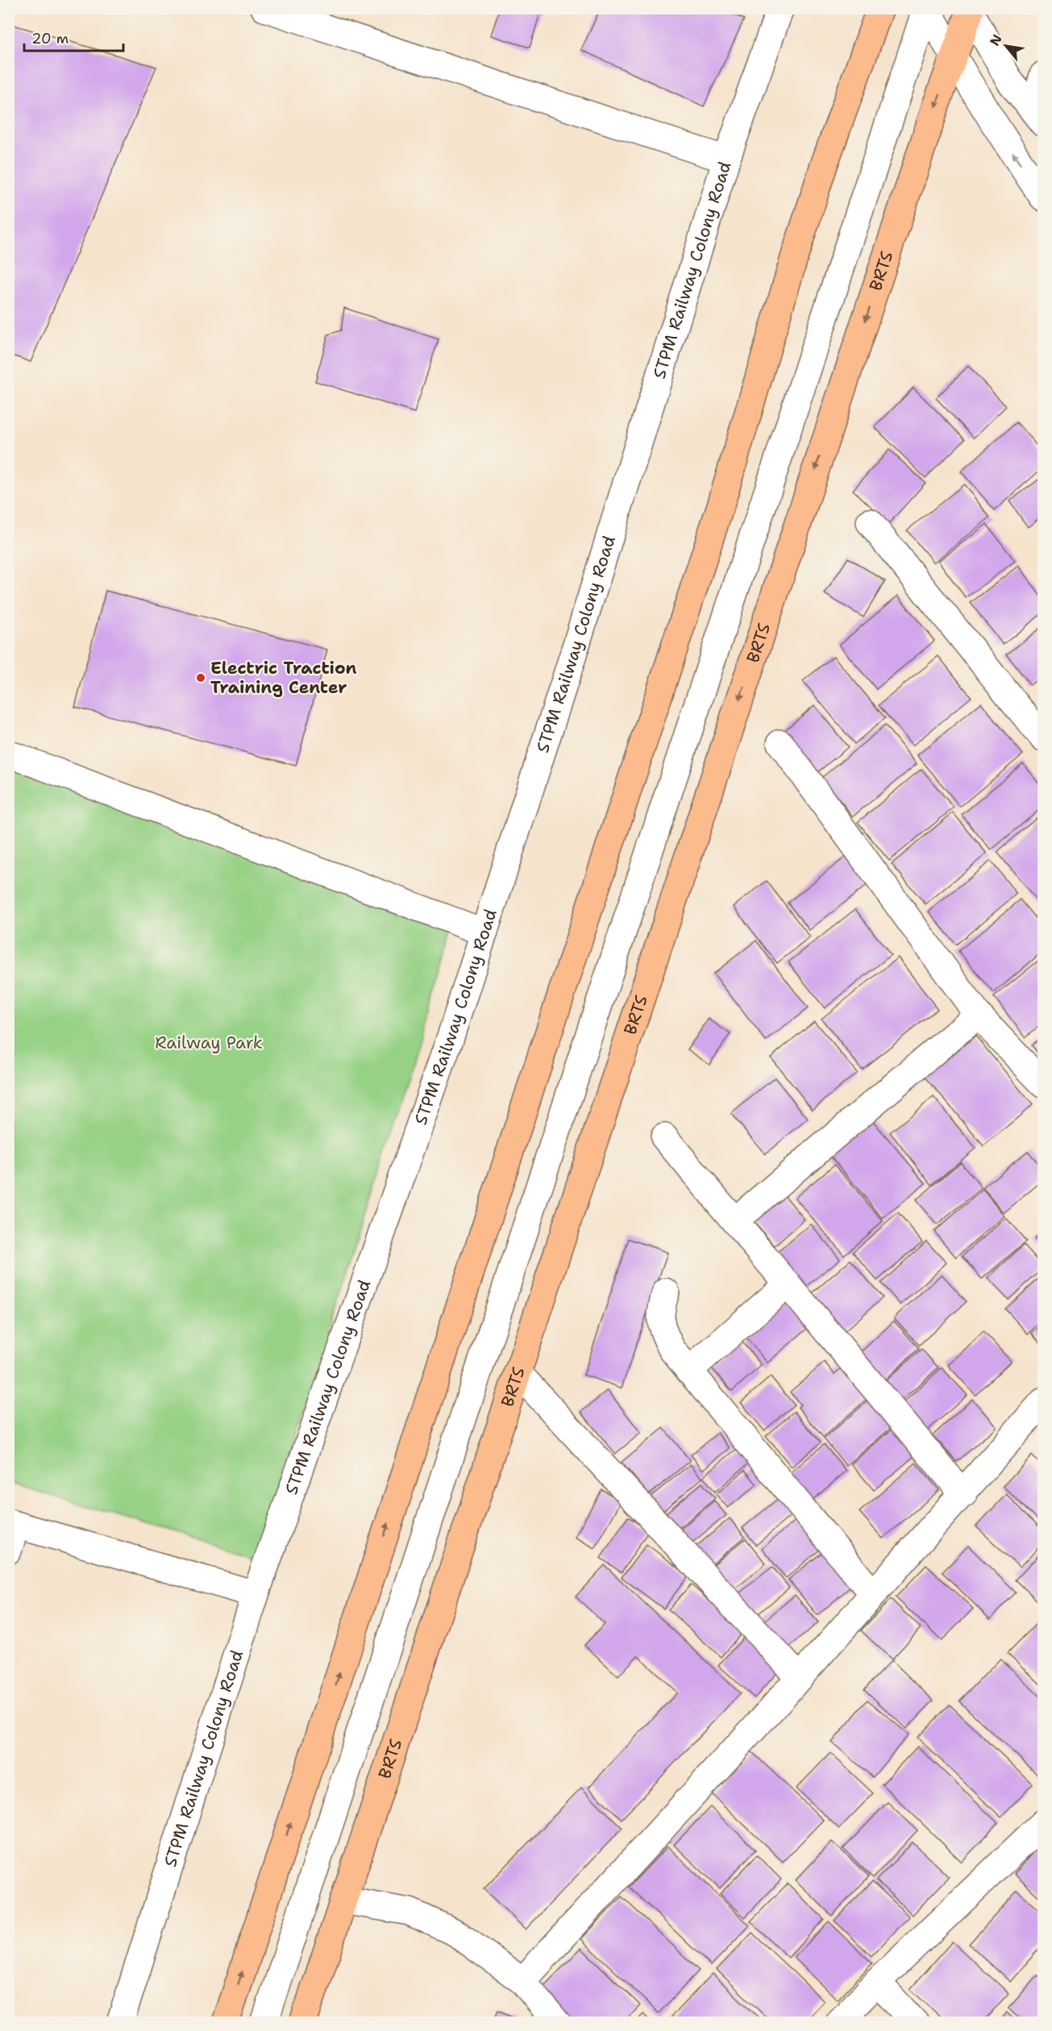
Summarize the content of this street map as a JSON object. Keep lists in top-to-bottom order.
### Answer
{
  "streets": {
    "main road": ["BRTS"],
    "street": ["STPM Railway Colony Road"]
  },
  "parks": ["Railway Park"],
  "places": ["Electric Traction Training Center"],
  "scale_bar": "20 m",
  "north": "top left"
}
